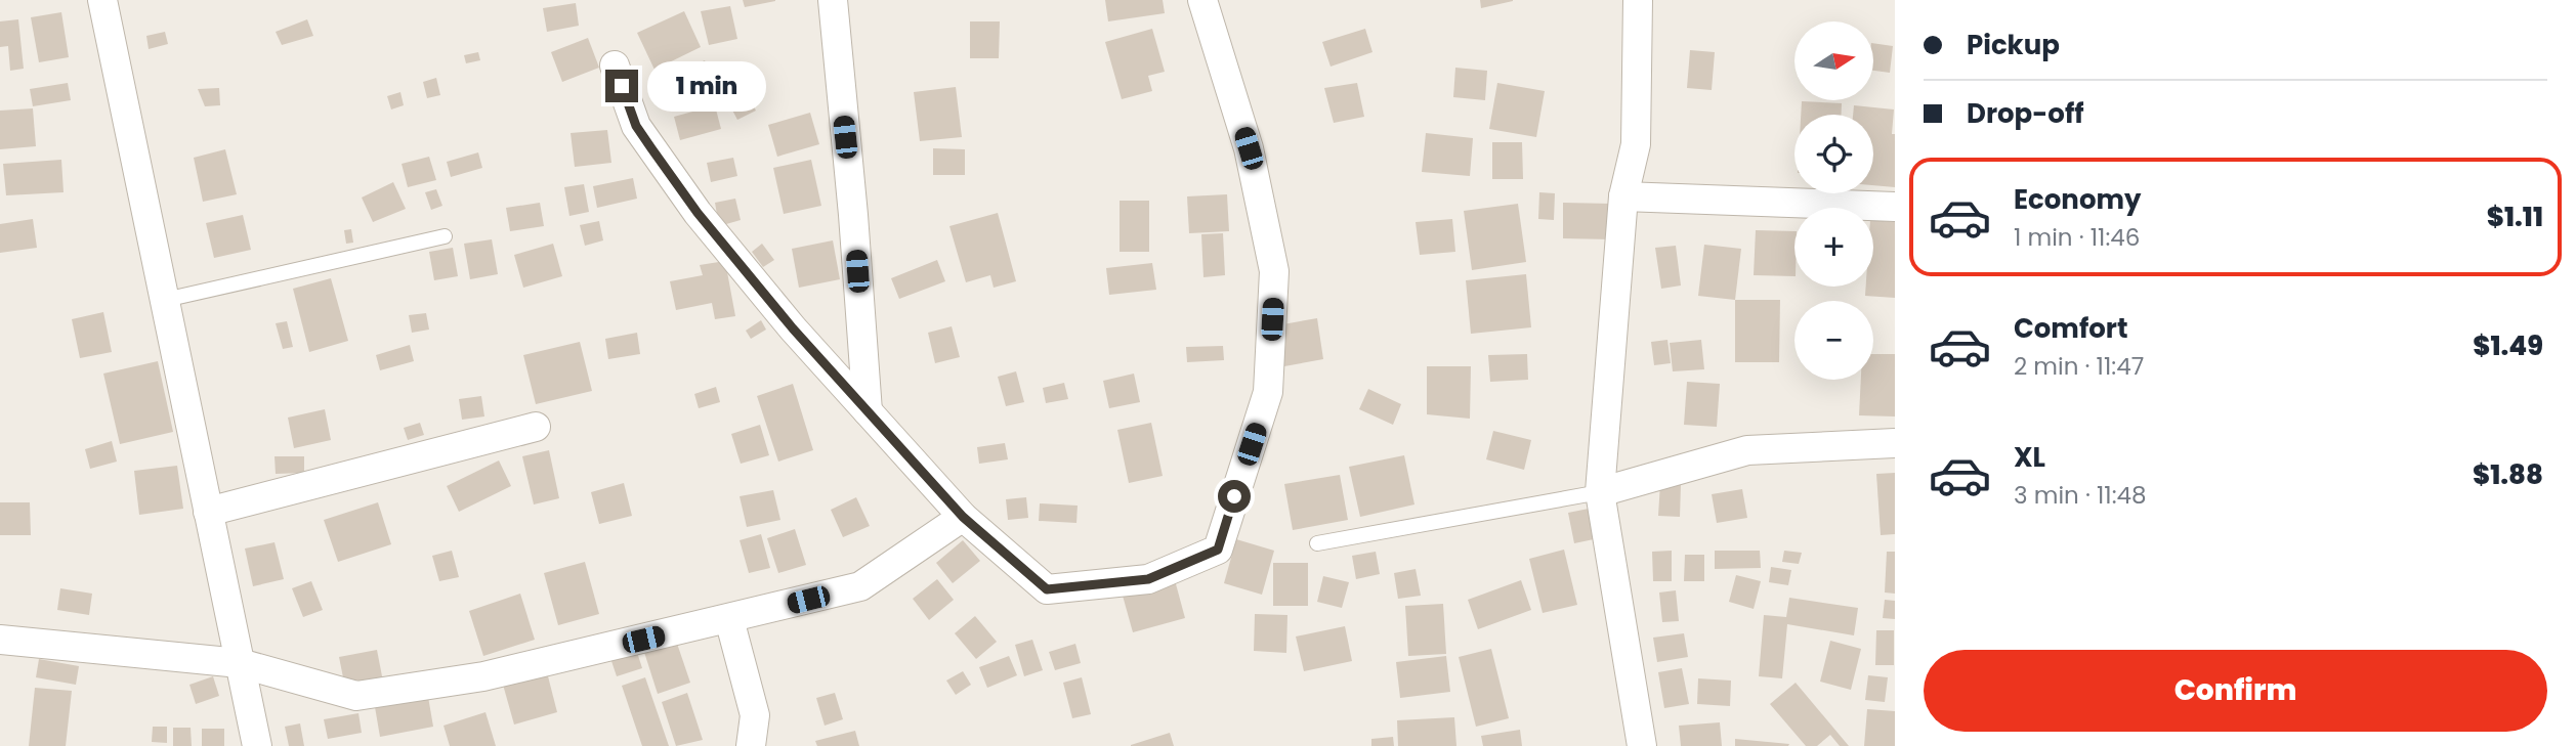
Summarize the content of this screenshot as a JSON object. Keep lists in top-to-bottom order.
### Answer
{
  "north": "right",
  "page": {
    "banner": ["Pickup", "Drop-off"],
    "map_buttons": ["+", "−"],
    "bubble": "1 min",
    "list": [
      {
        "name": "Economy",
        "note": "1 min · 11:46",
        "value": "$1.11"
      },
      {
        "name": "Comfort",
        "note": "2 min · 11:47",
        "value": "$1.49"
      },
      {
        "name": "XL",
        "note": "3 min · 11:48",
        "value": "$1.88"
      }
    ],
    "buttons": "Confirm"
  }
}
